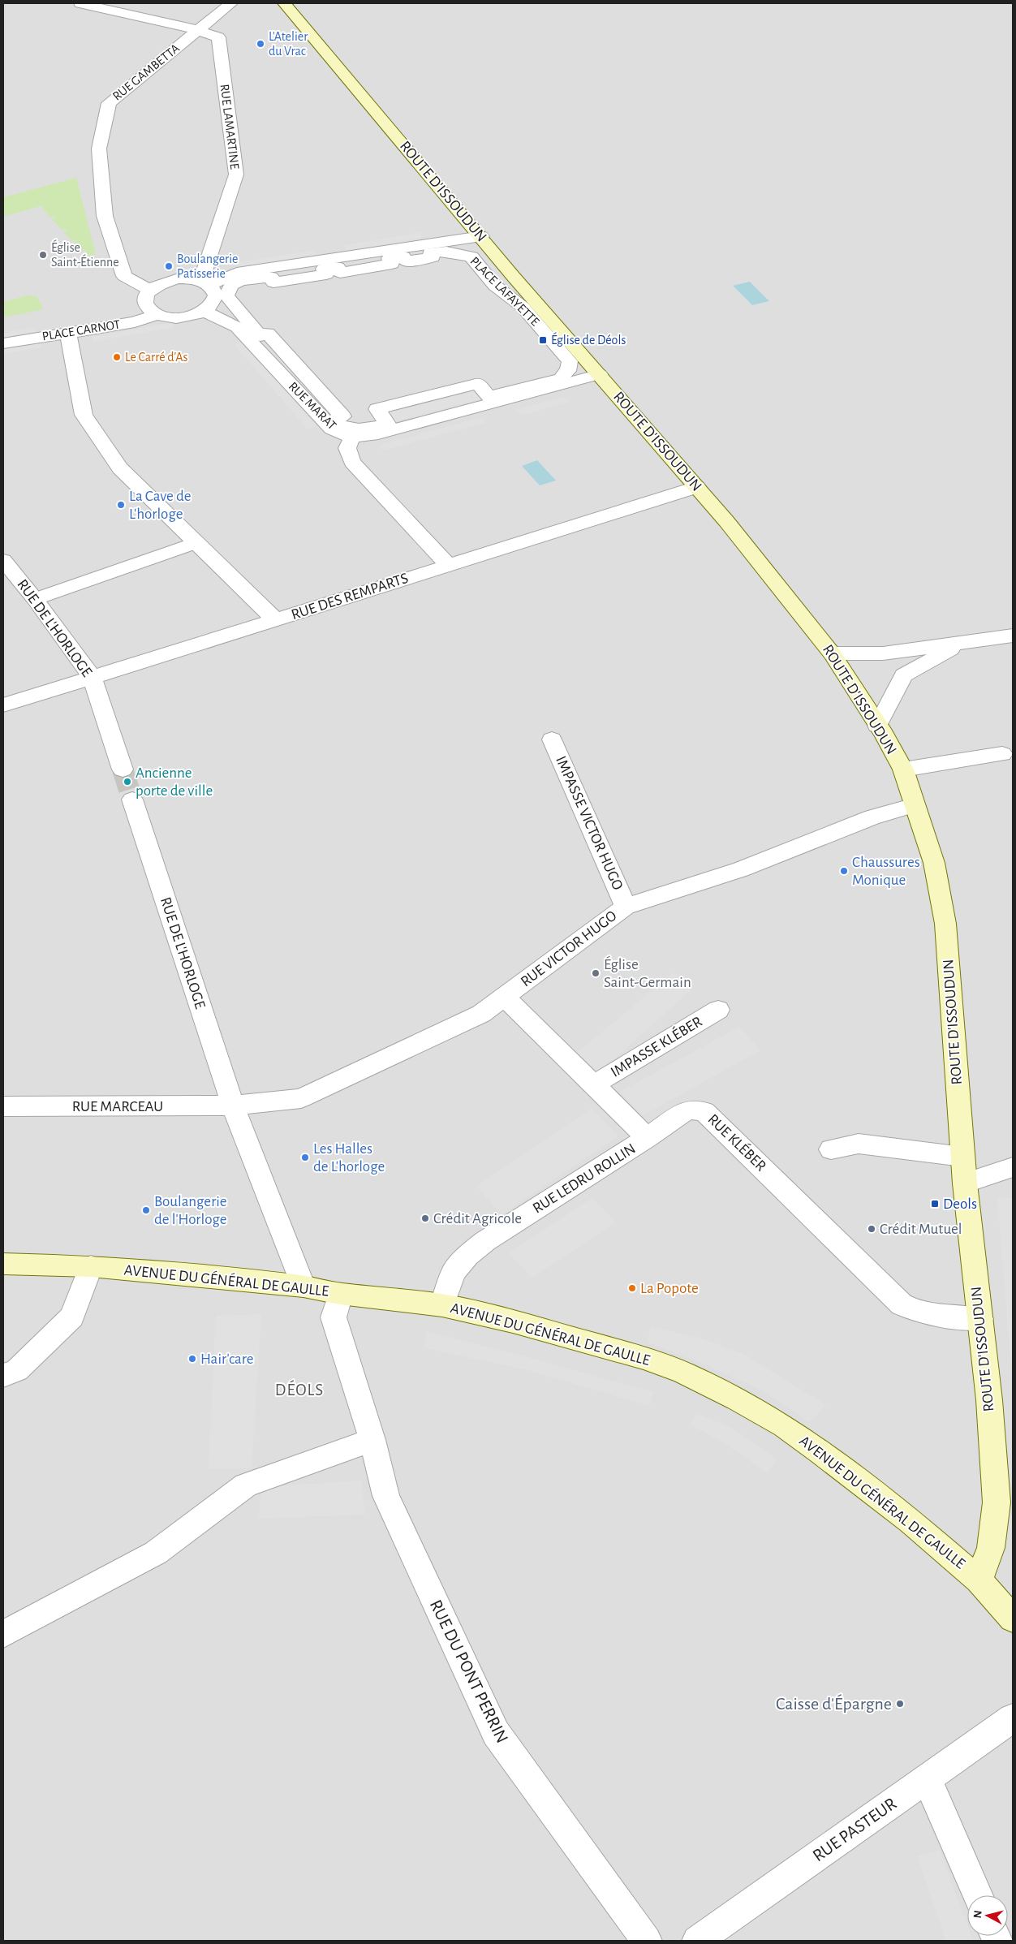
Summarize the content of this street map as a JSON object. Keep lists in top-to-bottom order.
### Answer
{
  "streets": {
    "main road": ["ROUTE D'ISSOUDUN", "AVENUE DU GÉNÉRAL DE GAULLE"],
    "street": [
      "RUE GAMBETTA",
      "RUE LAMARTINE",
      "PLACE LAFAYETTE",
      "PLACE CARNOT",
      "RUE MARAT",
      "RUE DES REMPARTS",
      "RUE DE L'HORLOGE",
      "IMPASSE VICTOR HUGO",
      "RUE VICTOR HUGO",
      "IMPASSE KLÉBER",
      "RUE MARCEAU",
      "RUE KLÉBER",
      "RUE LEDRU ROLLIN",
      "RUE DU PONT PERRIN",
      "RUE PASTEUR"
    ]
  },
  "crossings": [
    ["RUE GAMBETTA", "RUE LAMARTINE"],
    ["RUE LAMARTINE", "PLACE LAFAYETTE"],
    ["ROUTE D'ISSOUDUN", "PLACE LAFAYETTE"],
    ["ROUTE D'ISSOUDUN", "RUE DES REMPARTS"],
    ["ROUTE D'ISSOUDUN", "RUE VICTOR HUGO"],
    ["ROUTE D'ISSOUDUN", "RUE KLÉBER"],
    ["ROUTE D'ISSOUDUN", "AVENUE DU GÉNÉRAL DE GAULLE"],
    ["RUE MARAT", "RUE DES REMPARTS"],
    ["RUE DES REMPARTS", "RUE DE L'HORLOGE"],
    ["RUE DE L'HORLOGE", "RUE VICTOR HUGO"],
    ["RUE DE L'HORLOGE", "RUE MARCEAU"],
    ["RUE DE L'HORLOGE", "AVENUE DU GÉNÉRAL DE GAULLE"],
    ["IMPASSE VICTOR HUGO", "RUE VICTOR HUGO"],
    ["RUE VICTOR HUGO", "RUE MARCEAU"],
    ["RUE KLÉBER", "RUE LEDRU ROLLIN"],
    ["RUE LEDRU ROLLIN", "AVENUE DU GÉNÉRAL DE GAULLE"],
    ["AVENUE DU GÉNÉRAL DE GAULLE", "RUE DU PONT PERRIN"]
  ],
  "districts": ["DÉOLS"],
  "places": {
    "other": [
      "L'Atelier du Vrac",
      "Église Saint-Étienne",
      "Boulangerie Patisserie",
      "Le Carré d'As",
      "La Cave de L'horloge",
      "Ancienne porte de ville",
      "Chaussures Monique",
      "Église Saint-Germain",
      "Les Halles de L'horloge",
      "Boulangerie de l'Horloge",
      "Crédit Agricole",
      "Crédit Mutuel",
      "La Popote",
      "Hair'care",
      "Caisse d'Épargne"
    ],
    "transit": ["Église de Déols", "Deols"]
  },
  "north": "left"
}
